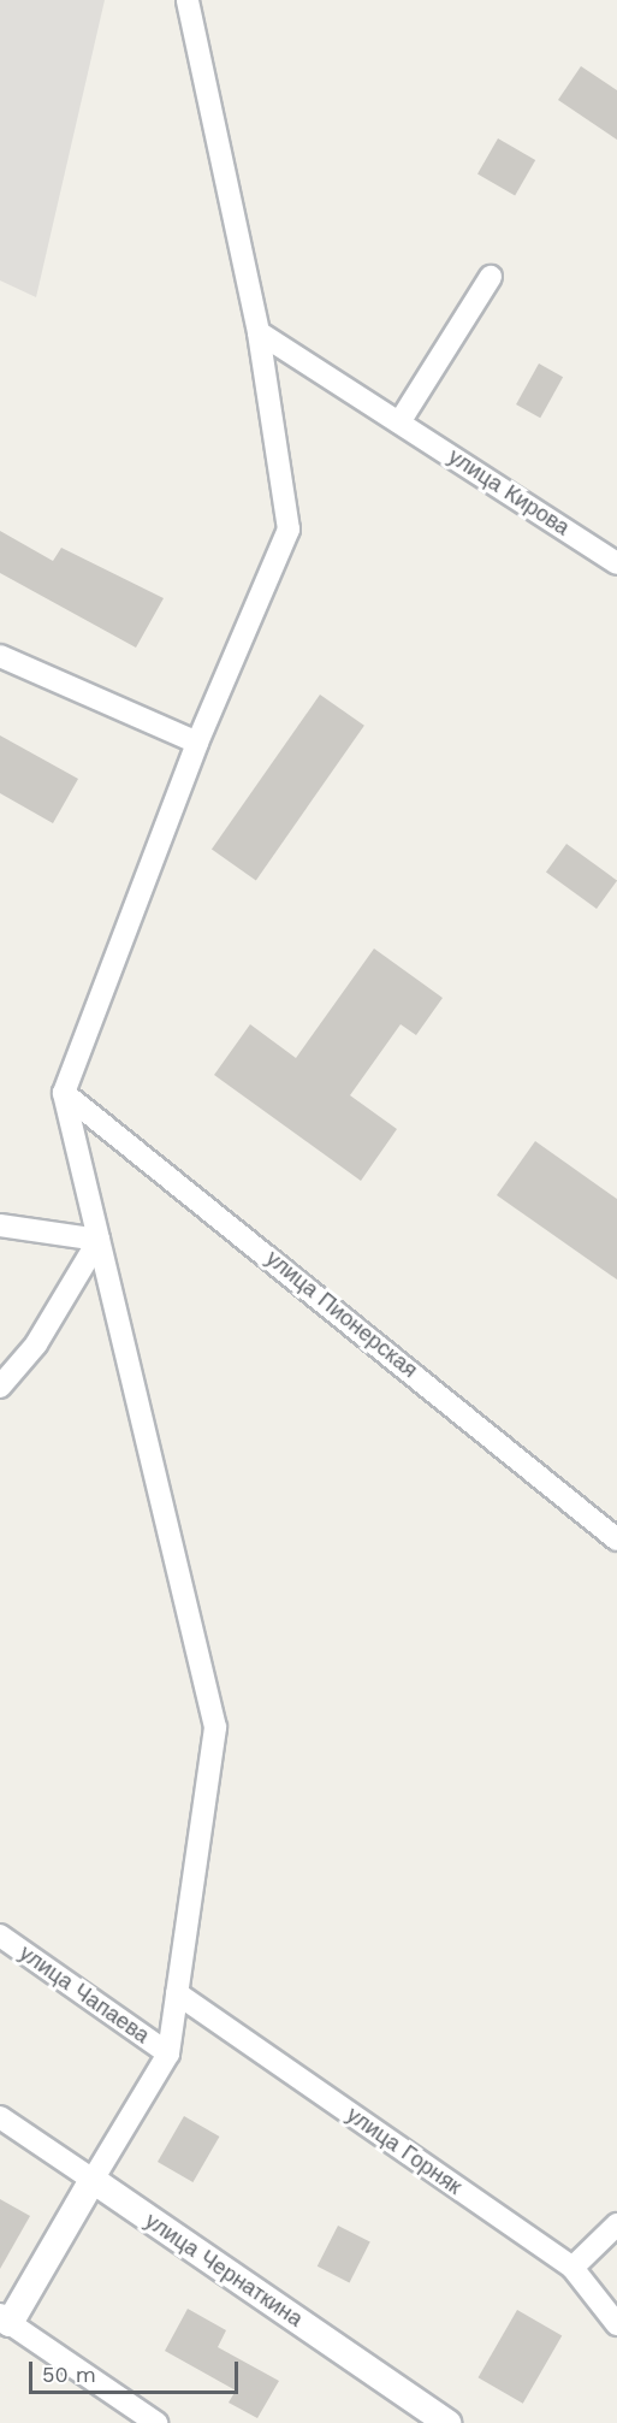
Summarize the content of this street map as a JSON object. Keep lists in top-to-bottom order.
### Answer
{
  "streets": {
    "street": [
      "улица Кирова",
      "улица Пионерская",
      "улица Чапаева",
      "улица Горняк",
      "улица Чернаткина"
    ]
  },
  "scale_bar": "50 m"
}
